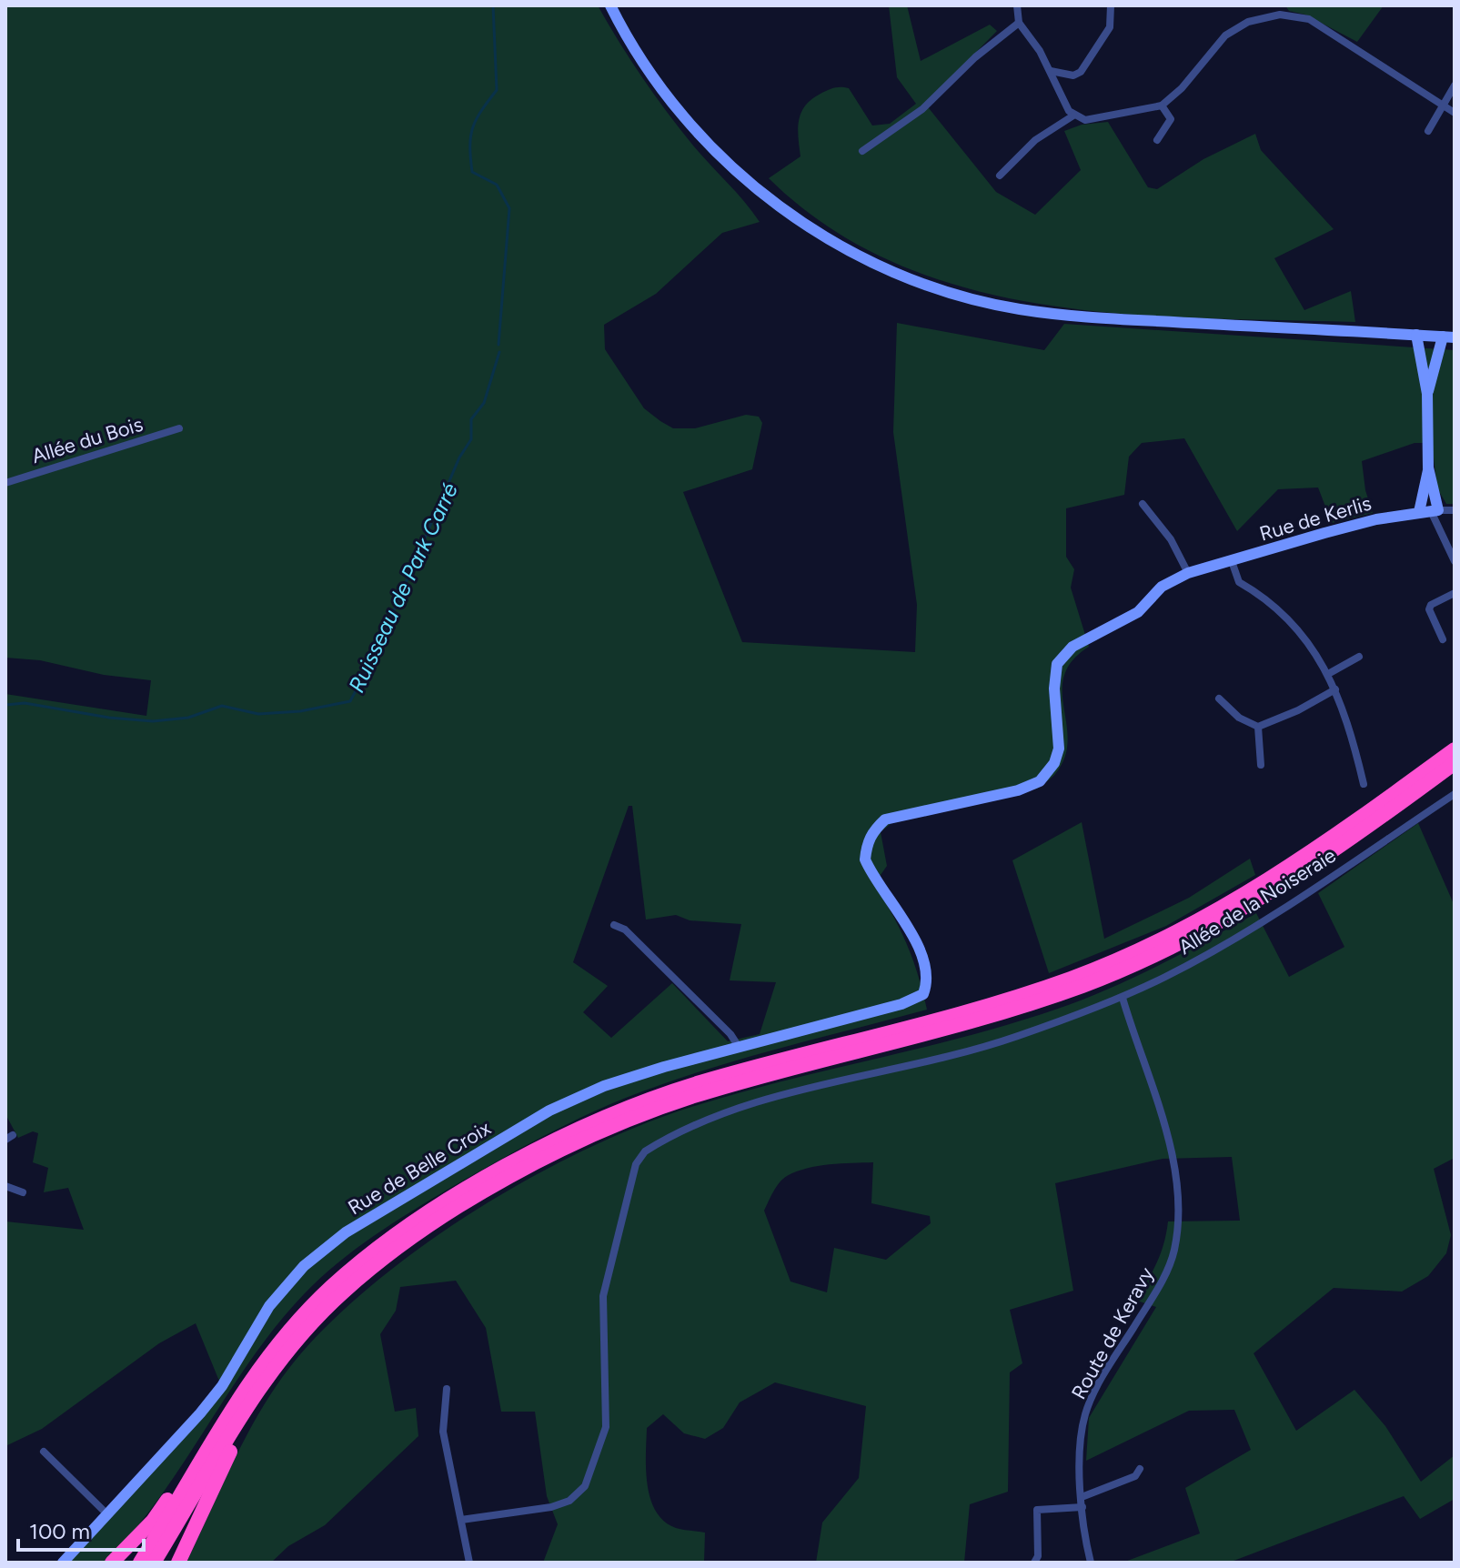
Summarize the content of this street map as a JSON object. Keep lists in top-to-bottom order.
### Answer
{
  "streets": {
    "street": [
      "Allée du Bois",
      "Rue de Kerlis",
      "Allée de la Noiseraie",
      "Rue de Belle Croix",
      "Route de Keravy"
    ]
  },
  "crossings": [
    ["Rue de Kerlis", "Rue de Belle Croix"],
    ["Allée de la Noiseraie", "Route de Keravy"]
  ],
  "water": ["Ruisseau de Park Carré"],
  "scale_bar": "100 m"
}
